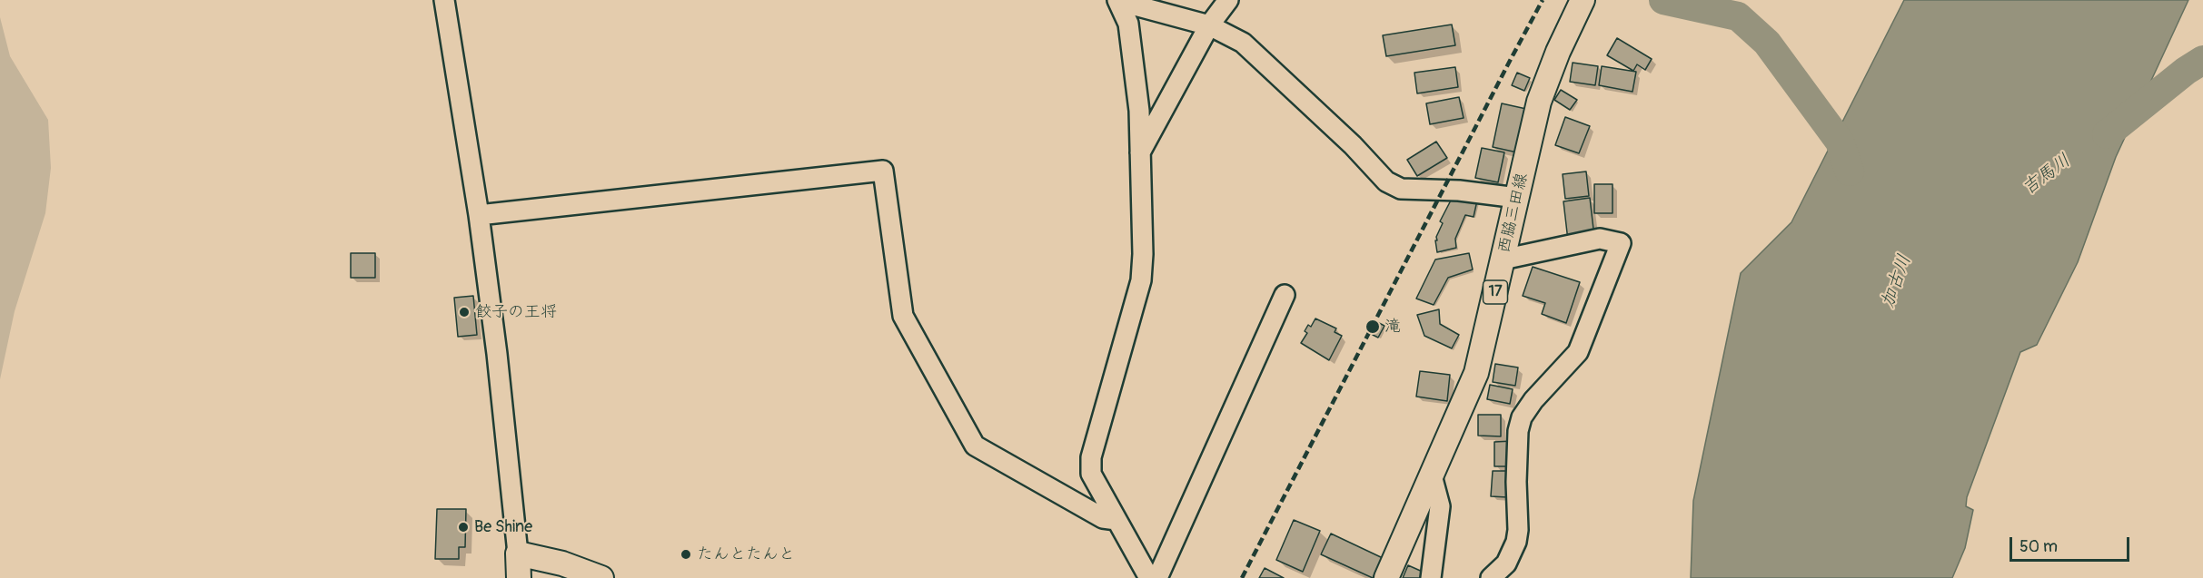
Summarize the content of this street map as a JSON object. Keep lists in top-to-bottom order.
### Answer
{
  "streets": {
    "main road": ["西脇三田線", "17"]
  },
  "water": ["吉馬川", "加古川"],
  "places": [
    "餃子の王将",
    "滝",
    "Be Shine",
    "たんとたんと"
  ],
  "scale_bar": "50 m"
}
